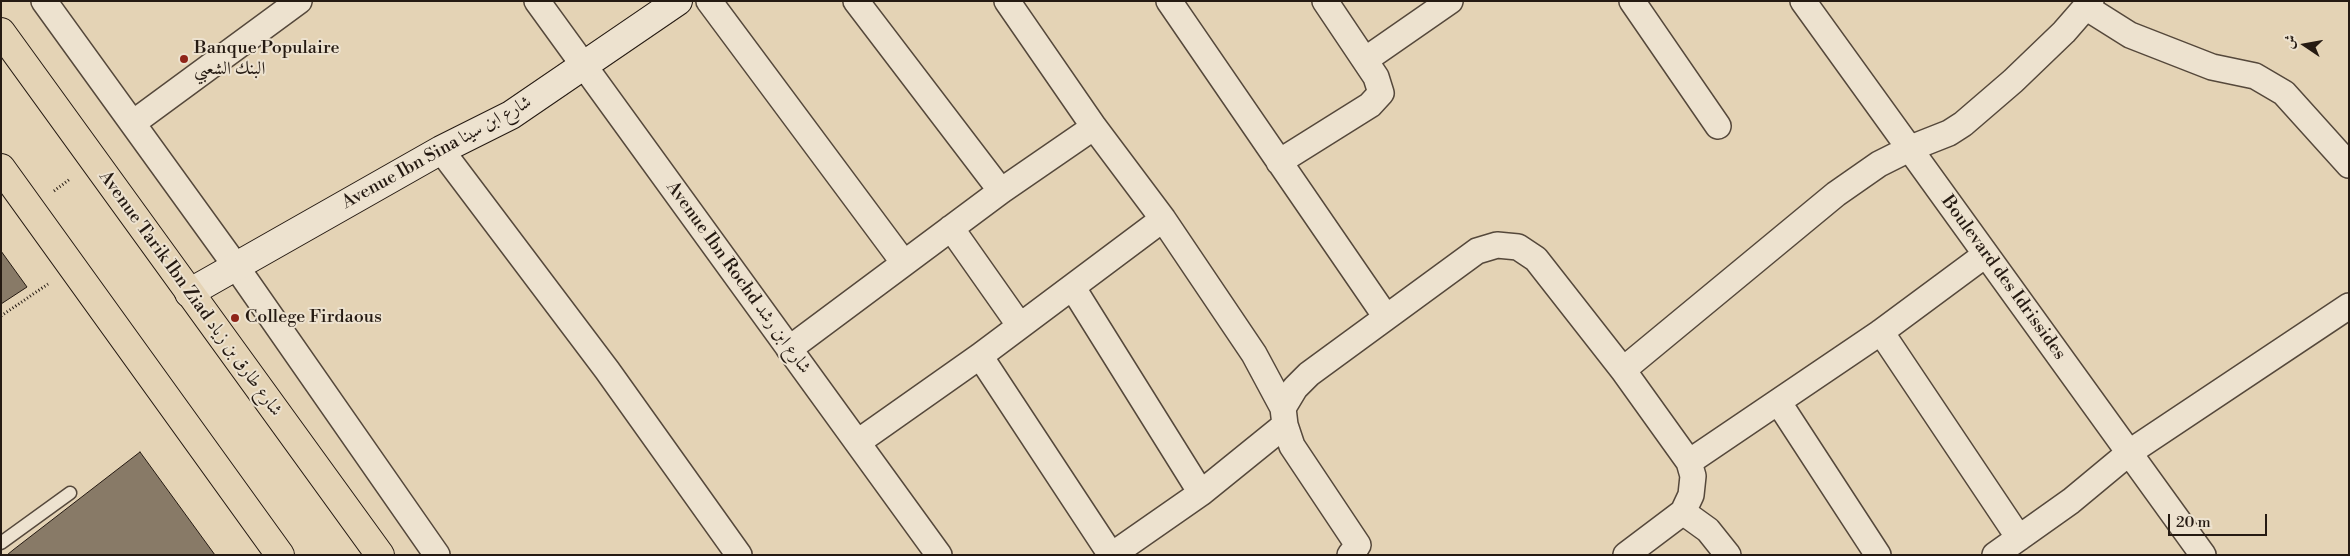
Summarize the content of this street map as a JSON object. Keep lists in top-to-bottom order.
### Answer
{
  "streets": {
    "main road": ["Avenue Tarik Ibn Ziad شارع طارق بن زياد"],
    "street": ["Avenue Ibn Sina شارع ابن سينا", "Avenue Ibn Rochd شارع ابن رشد", "Boulevard des Idrissides"]
  },
  "crossings": [
    ["Avenue Ibn Sina شارع ابن سينا", "Avenue Ibn Rochd شارع ابن رشد"],
    ["Avenue Ibn Sina شارع ابن سينا", "Avenue Tarik Ibn Ziad شارع طارق بن زياد"]
  ],
  "places": ["Banque Populaire البنك الشعبي", "College Firdaous"],
  "scale_bar": "20 m",
  "north": "left"
}
